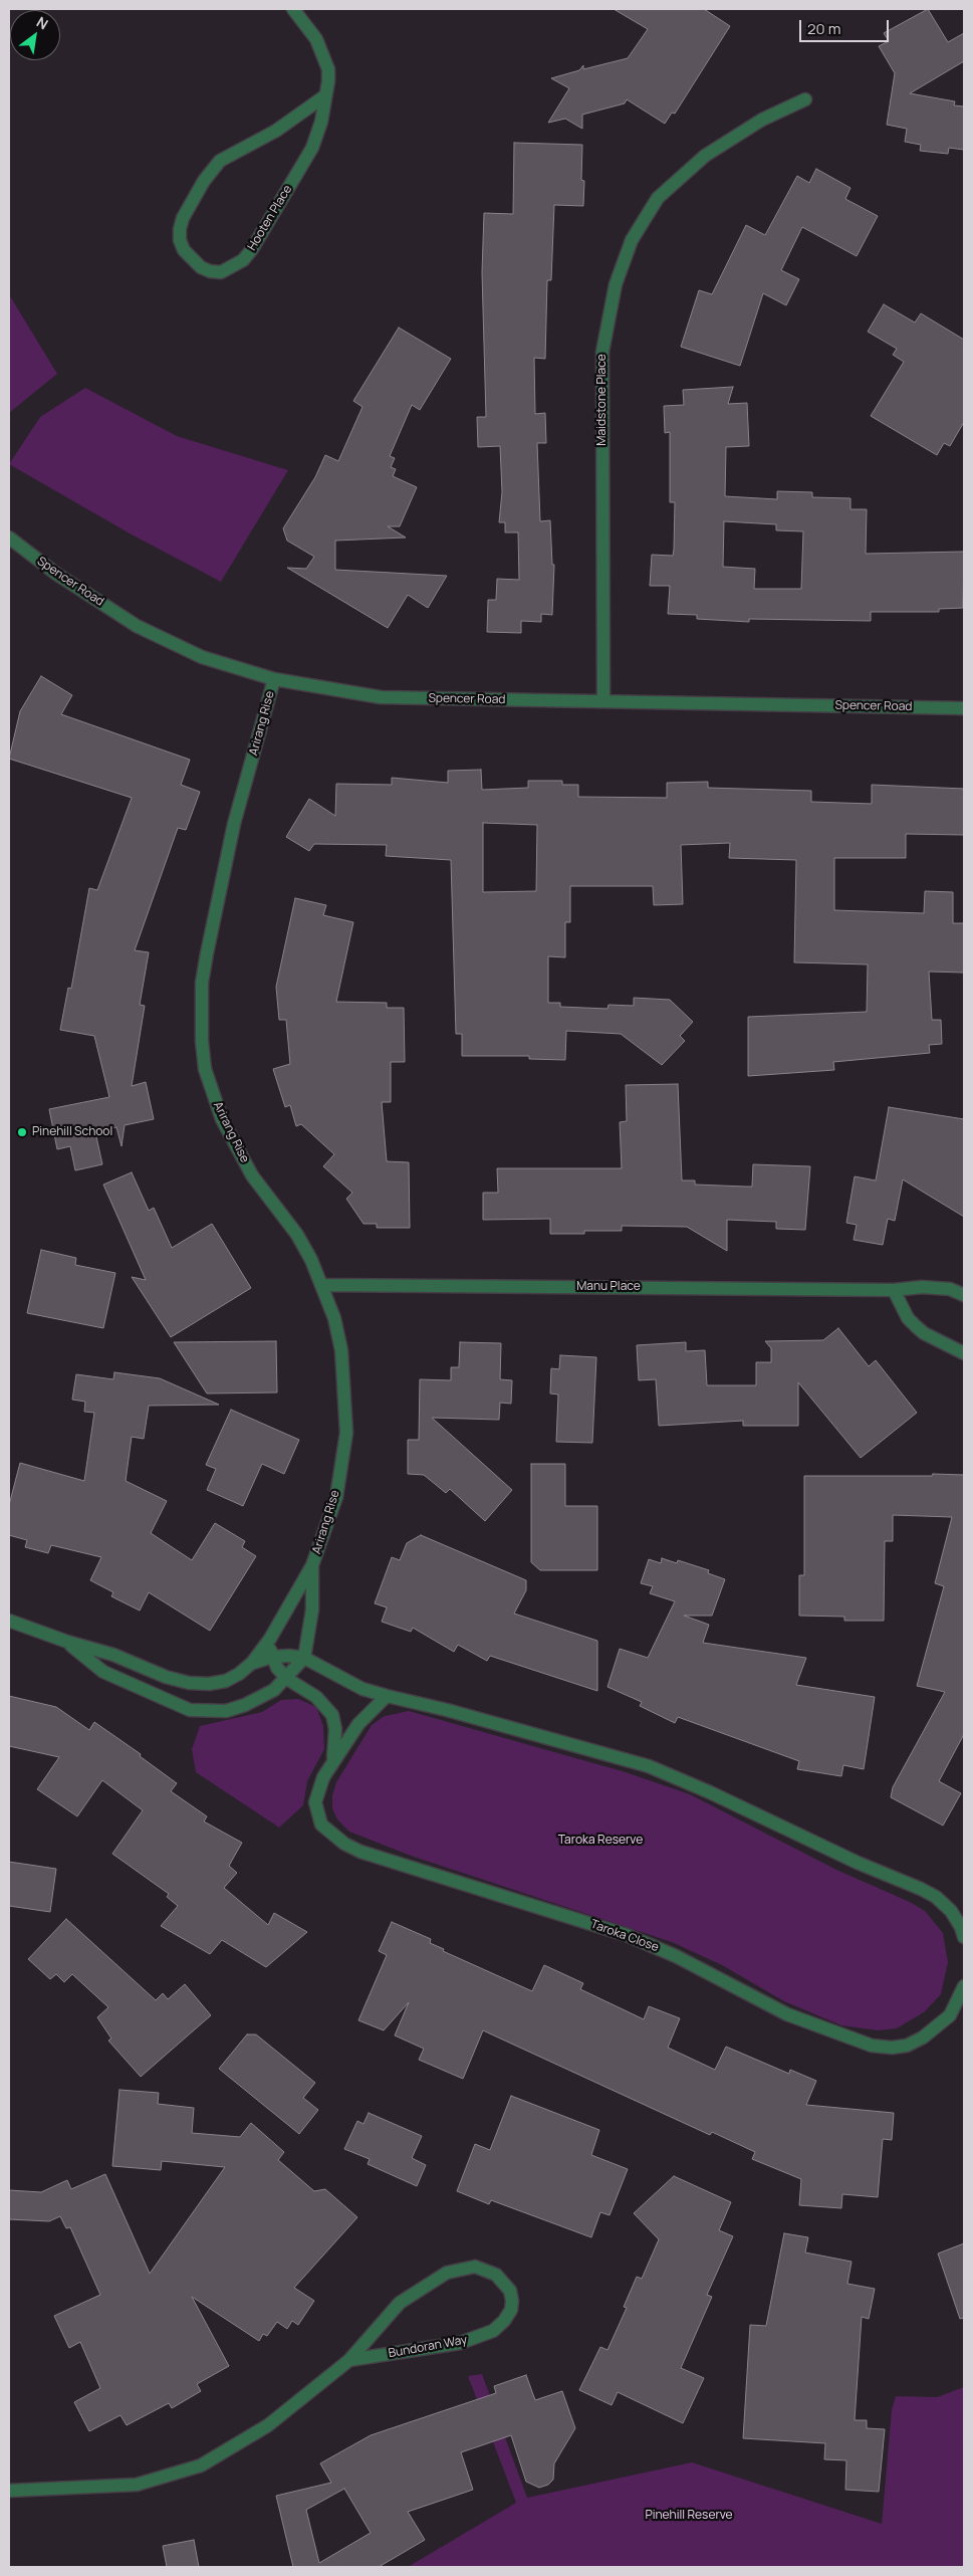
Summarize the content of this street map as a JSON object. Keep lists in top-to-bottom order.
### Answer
{
  "streets": {
    "street": [
      "Hooten Place",
      "Maidstone Place",
      "Spencer Road",
      "Arirang Rise",
      "Manu Place",
      "Taroka Close",
      "Bundoran Way"
    ]
  },
  "crossings": [
    ["Maidstone Place", "Spencer Road"],
    ["Spencer Road", "Arirang Rise"],
    ["Arirang Rise", "Manu Place"],
    ["Arirang Rise", "Taroka Close"]
  ],
  "parks": ["Taroka Reserve", "Pinehill Reserve"],
  "places": ["Pinehill School"],
  "scale_bar": "20 m",
  "north": "top right"
}
